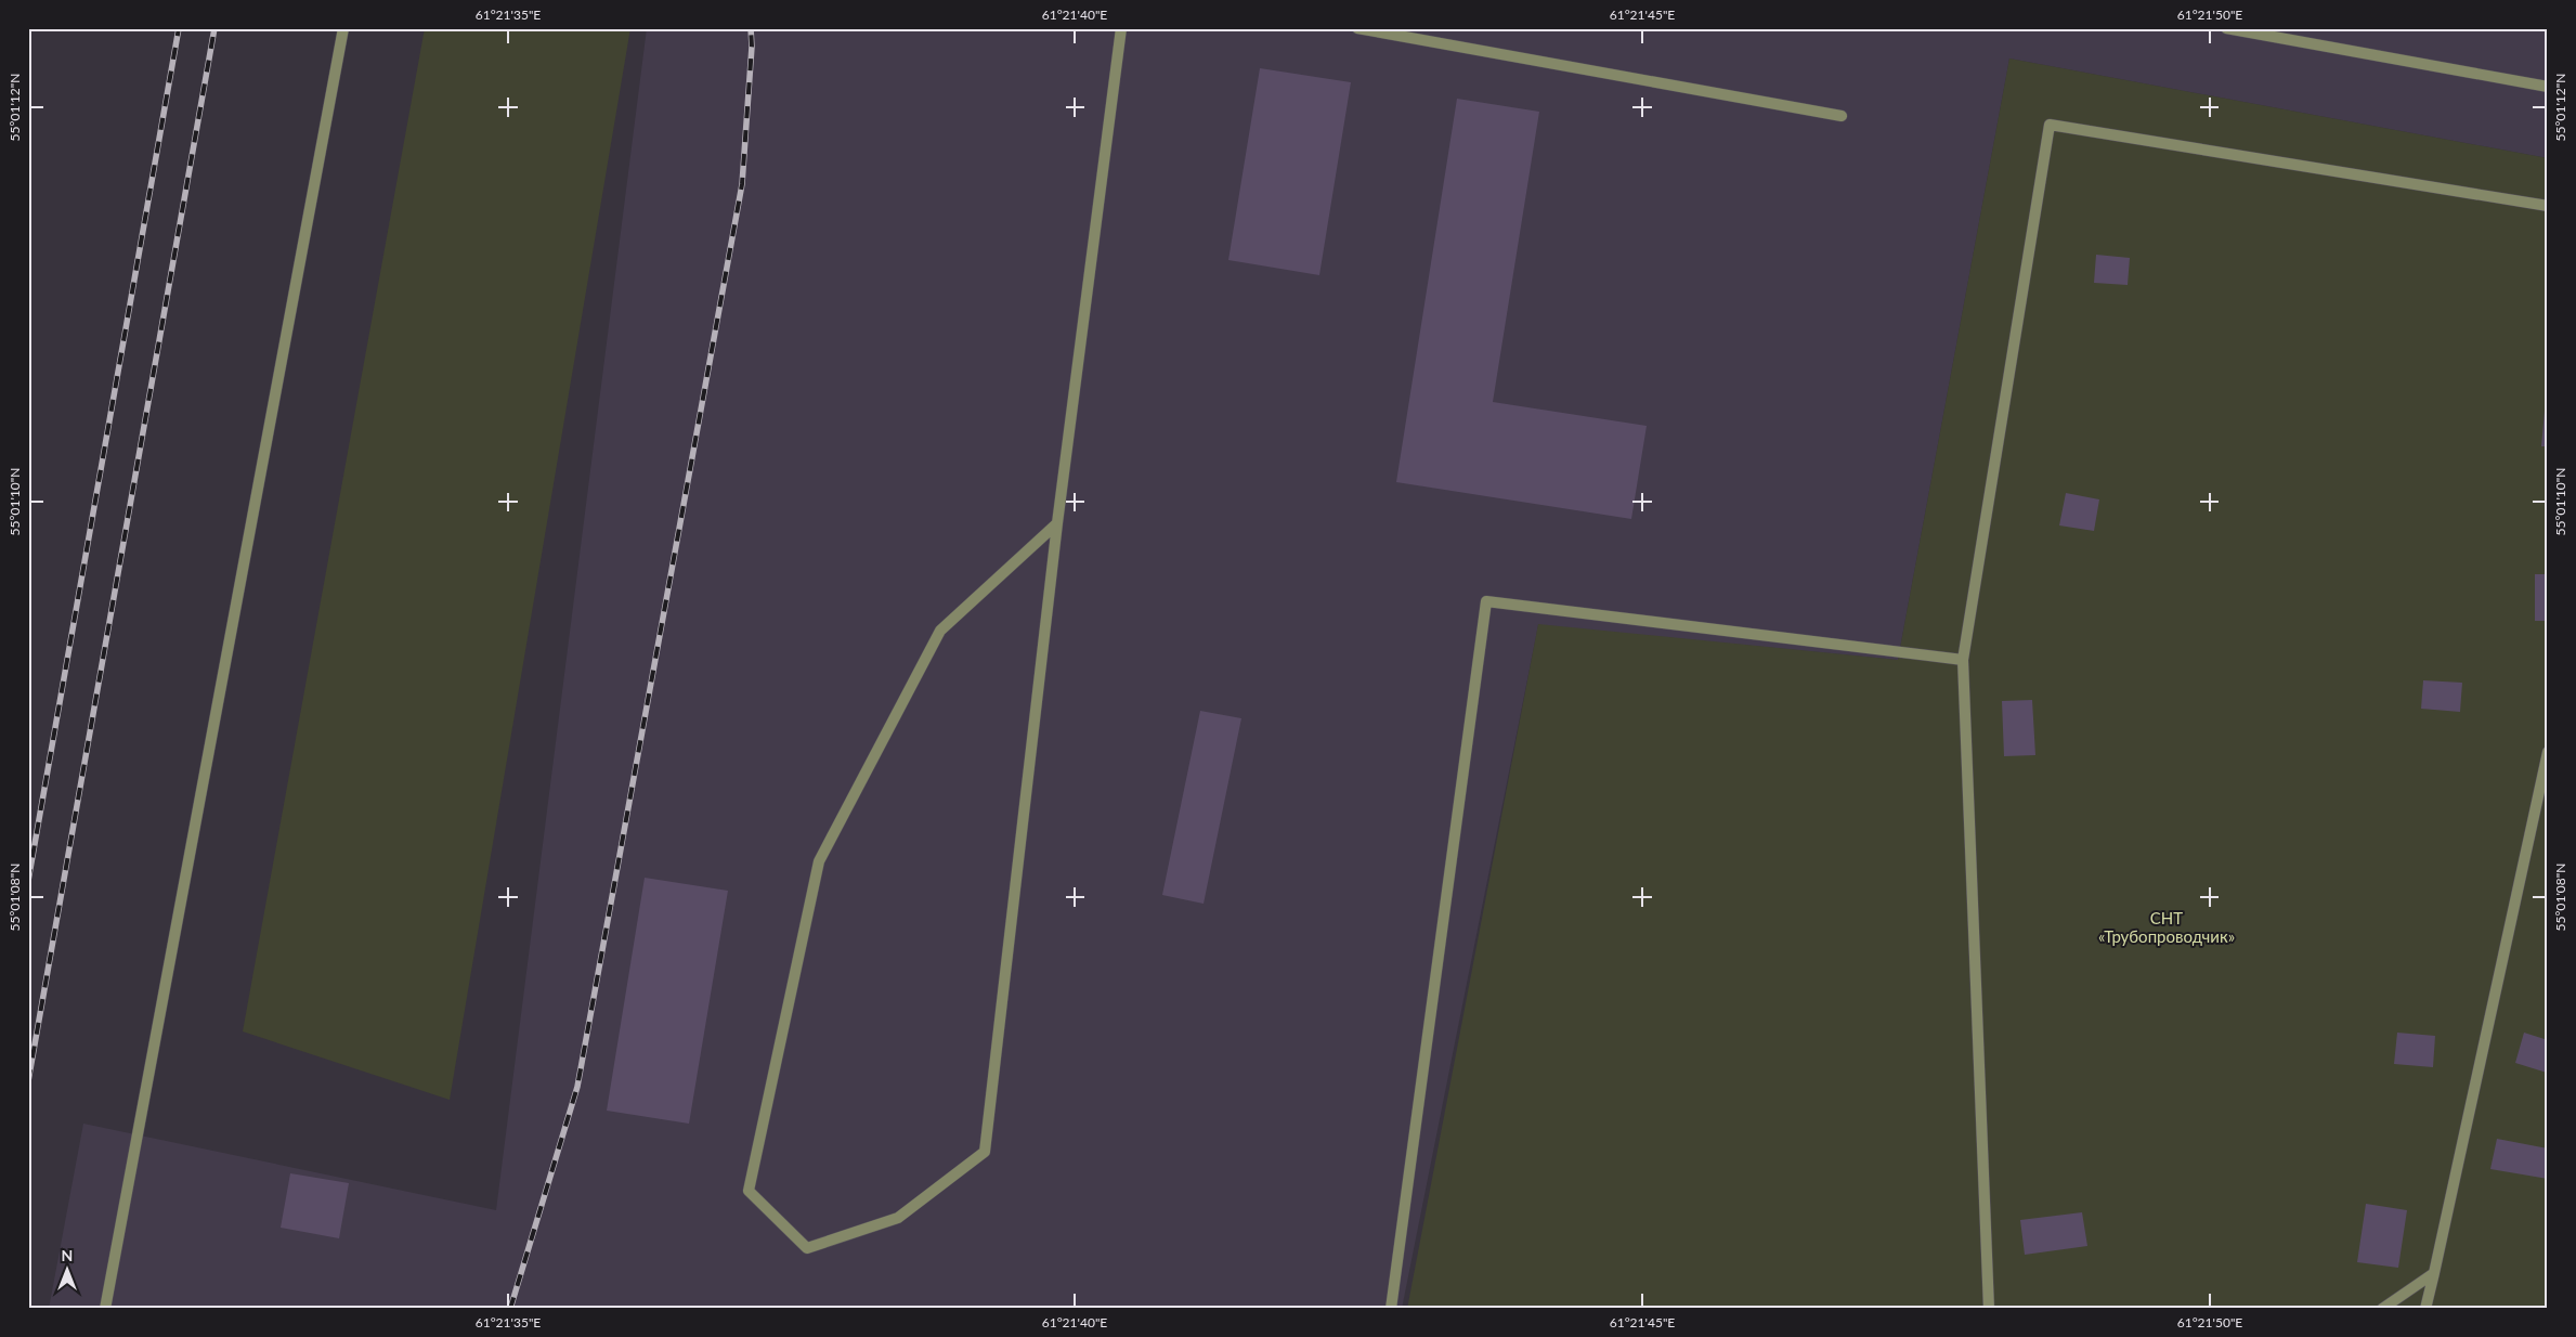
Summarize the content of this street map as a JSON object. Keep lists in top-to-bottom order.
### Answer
{
  "parks": ["СНТ «Трубопроводчик»"],
  "north": "top",
  "coordinates": [
    "61°21'35\"E",
    "61°21'40\"E",
    "61°21'45\"E",
    "61°21'50\"E",
    "55°01'12\"N",
    "55°01'10\"N",
    "55°01'08\"N"
  ]
}
